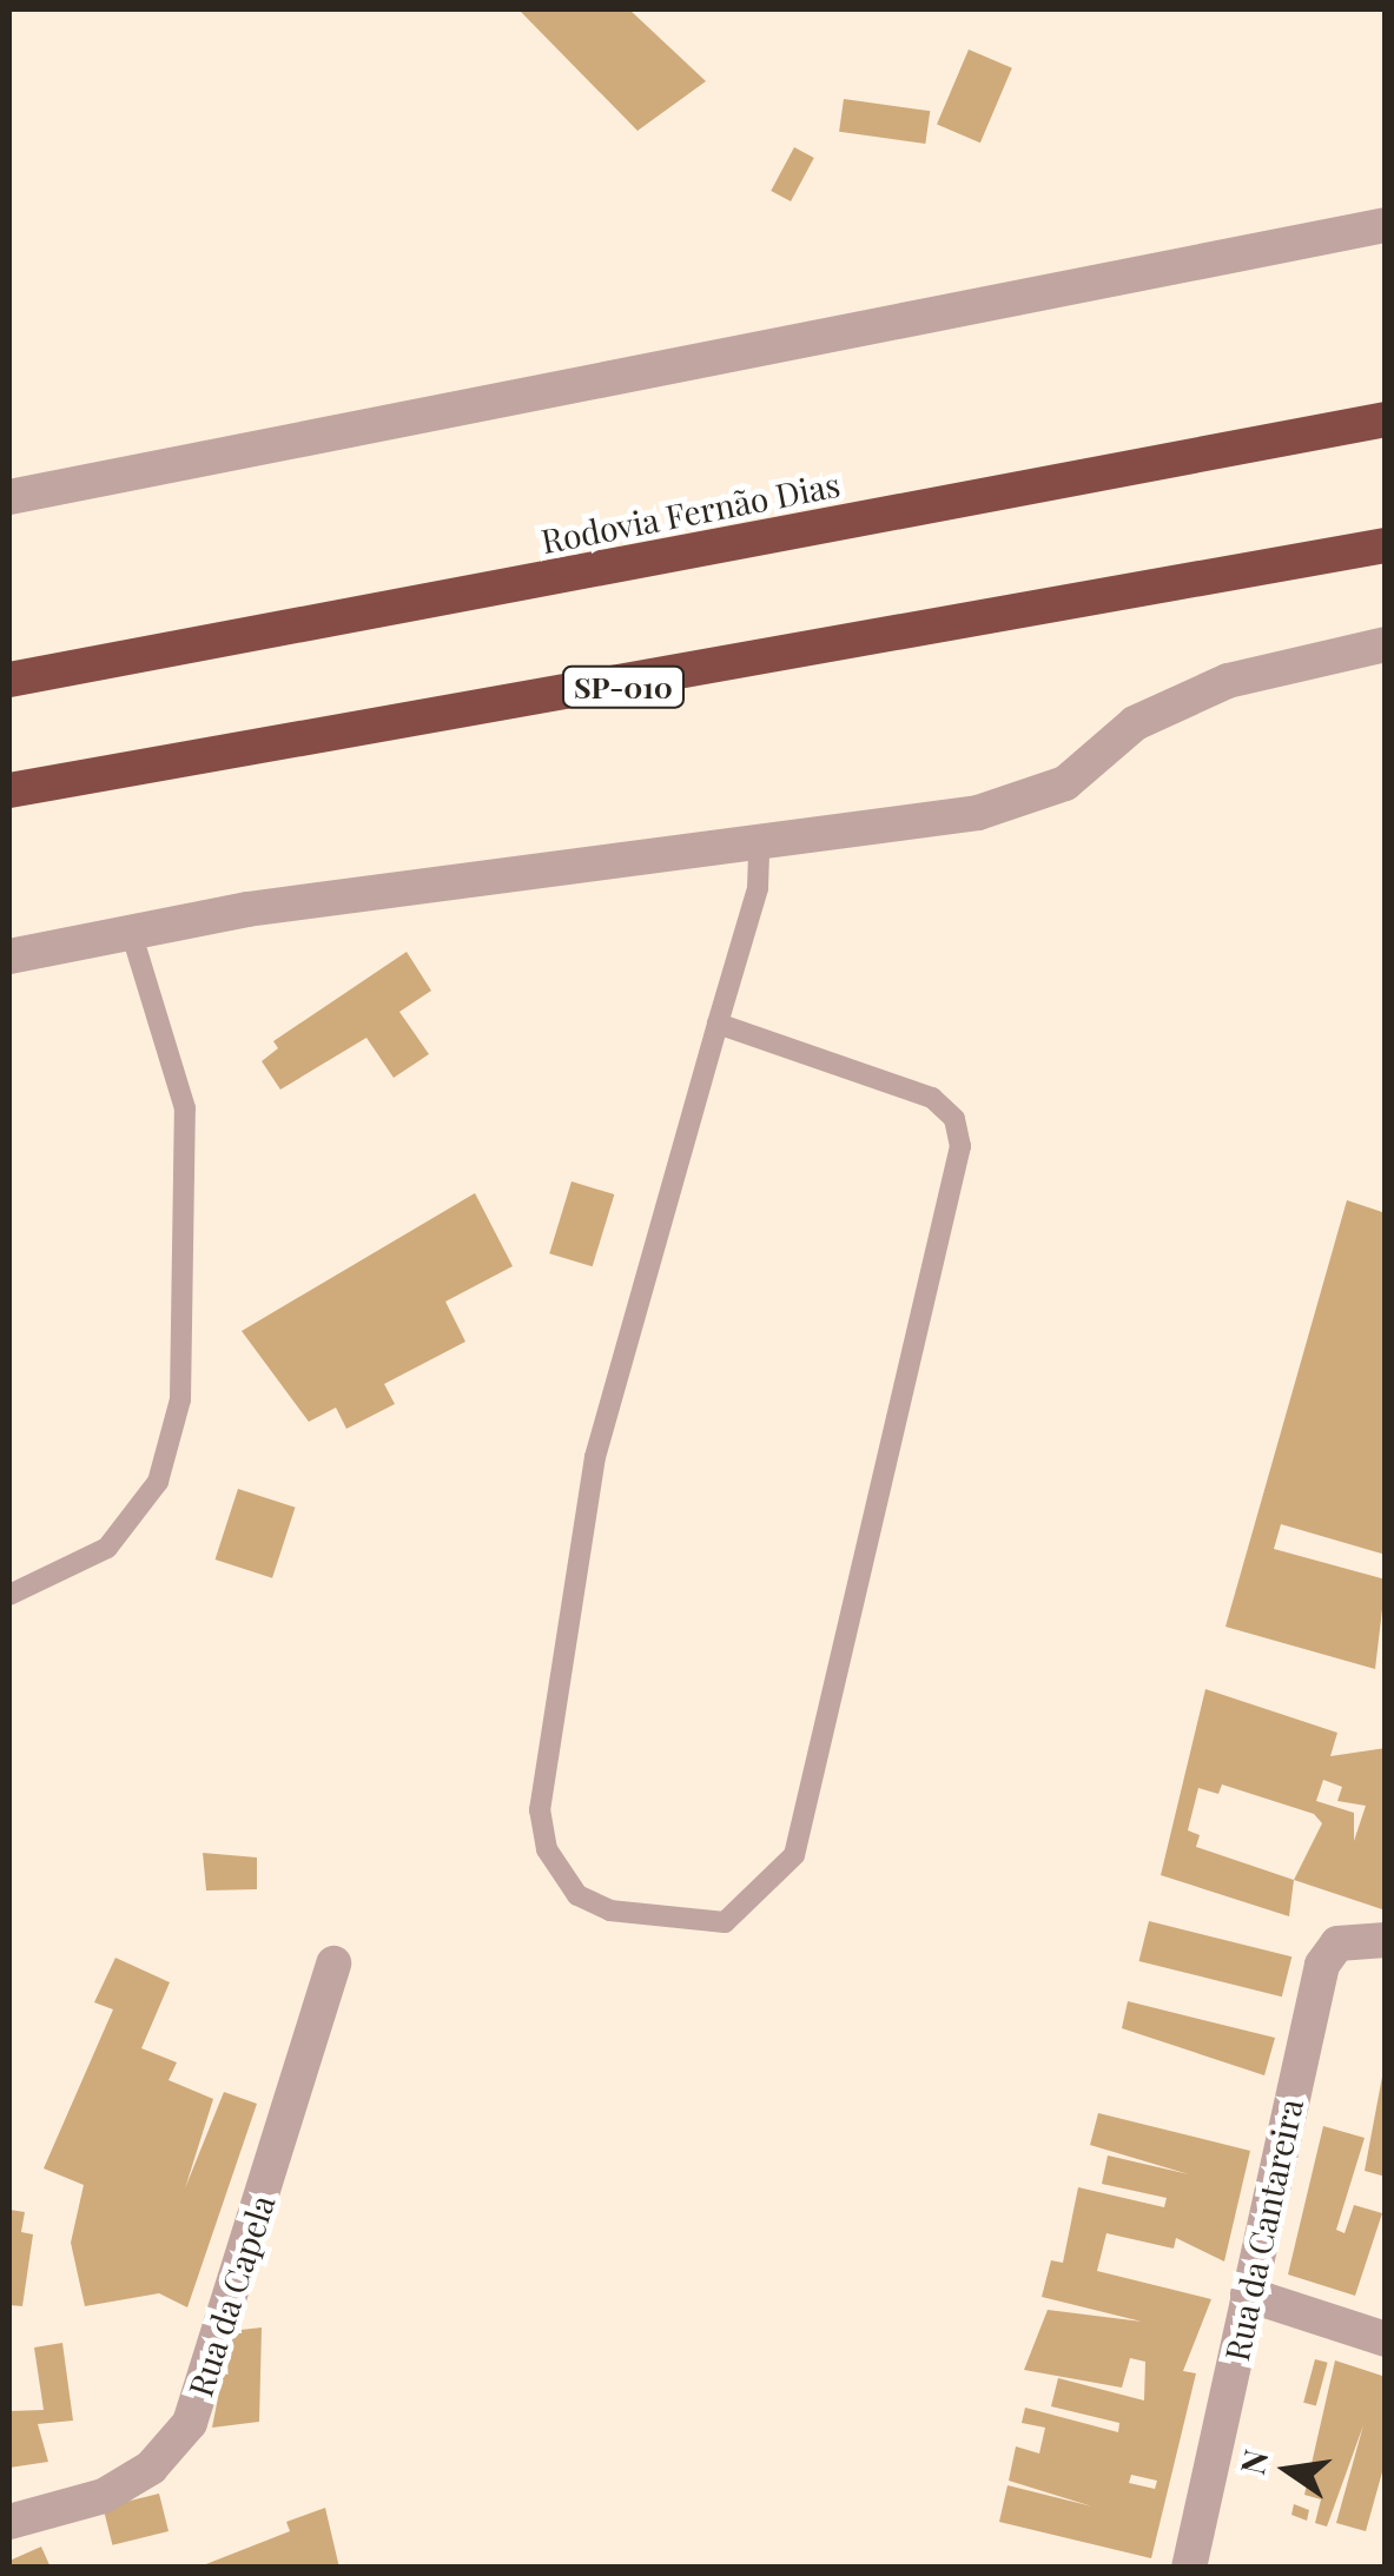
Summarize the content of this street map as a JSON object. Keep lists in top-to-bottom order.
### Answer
{
  "streets": {
    "highway": ["Rodovia Fernão Dias", "SP-010"],
    "street": ["Rua da Cantareira", "Rua da Capela"]
  },
  "north": "left"
}
